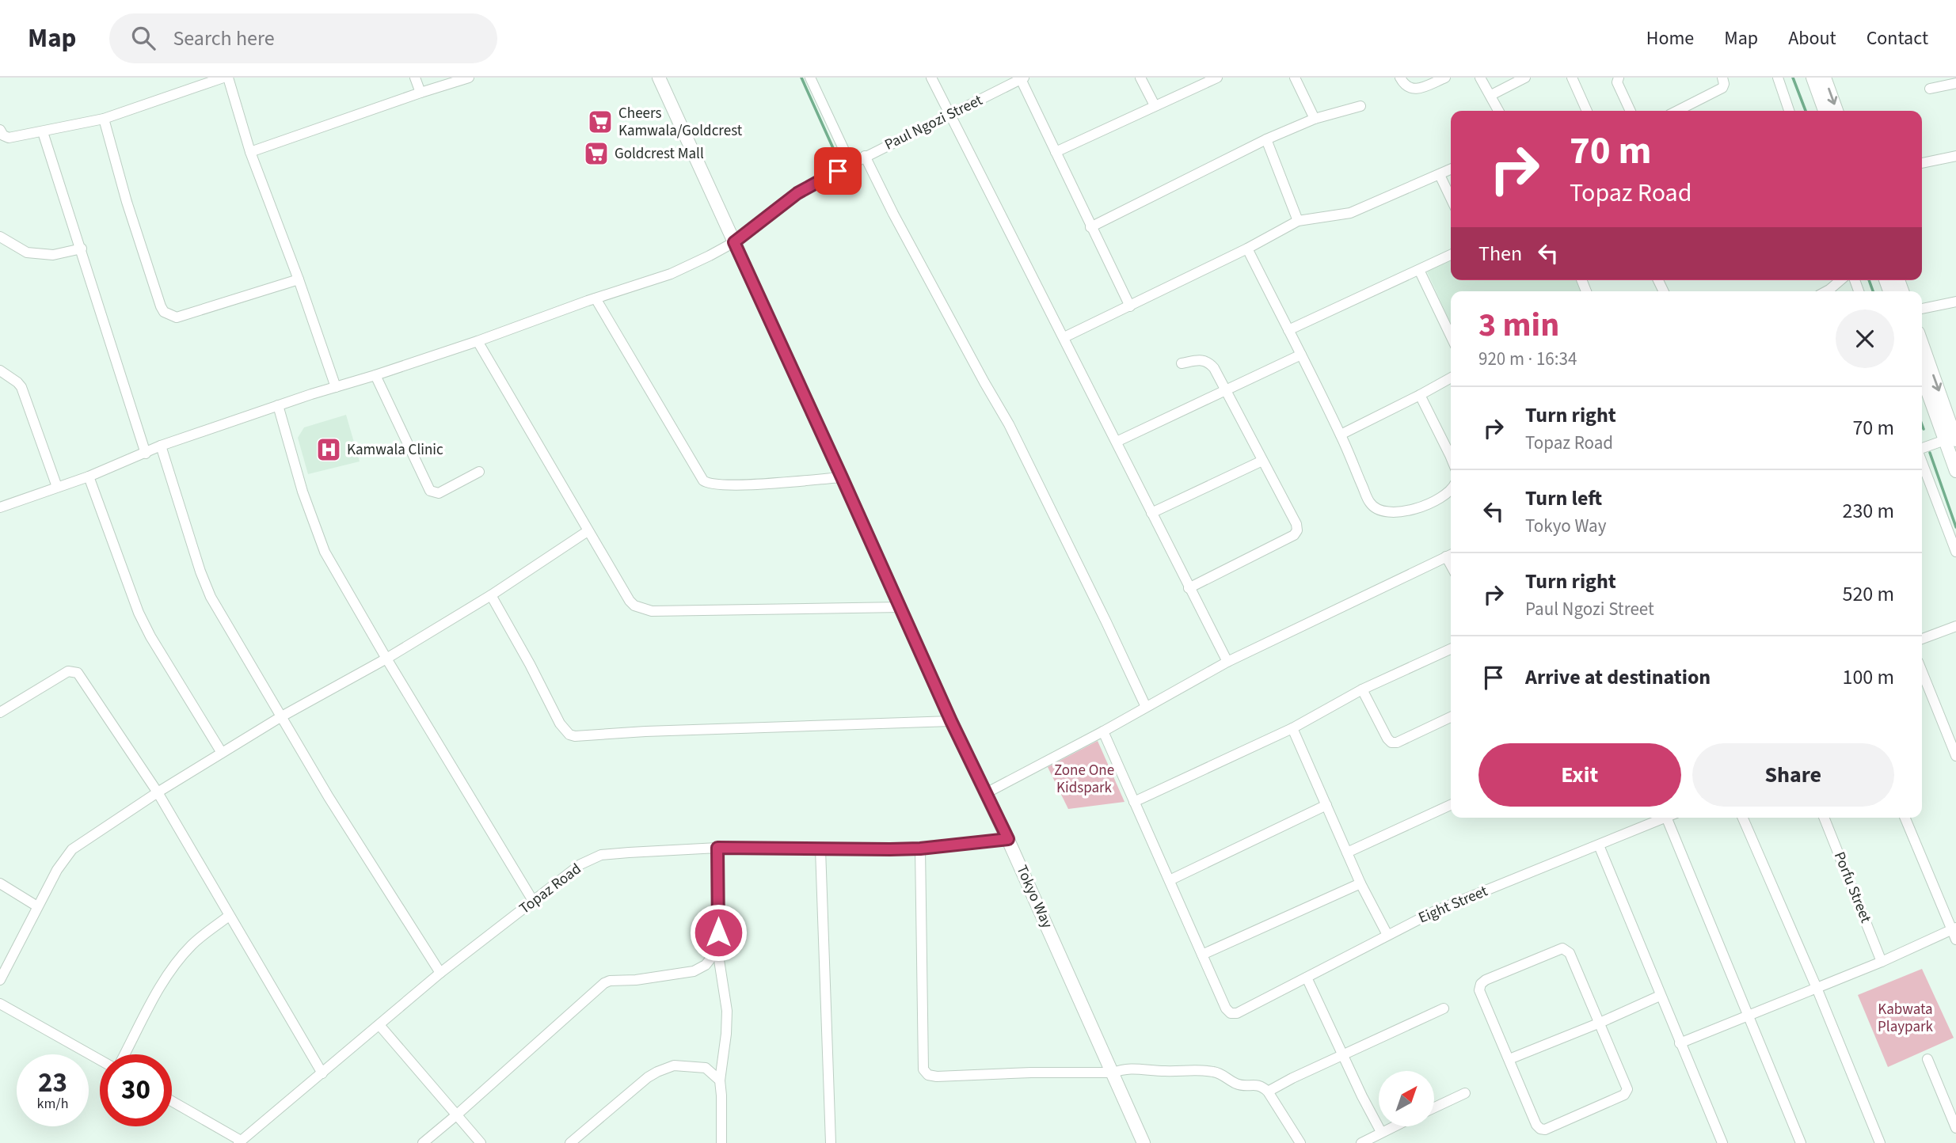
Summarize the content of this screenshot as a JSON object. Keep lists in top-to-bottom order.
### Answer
{
  "streets": {
    "main road": ["Tokyo Way"],
    "street": [
      "Paul Ngozi Street",
      "Porfu Street",
      "Topaz Road",
      "Eight Street"
    ]
  },
  "crossings": [
    ["Paul Ngozi Street", "Tokyo Way"],
    ["Topaz Road", "Tokyo Way"]
  ],
  "parks": ["Zone One Kidspark", "Kabwata Playpark"],
  "places": {
    "supermarket": ["Cheers Kamwala/Goldcrest", "Goldcrest Mall"],
    "hospital": ["Kamwala Clinic"]
  },
  "north": "top right",
  "page": {
    "header": "Map",
    "search": "Search here",
    "nav": [
      "Home",
      "Map",
      "About",
      "Contact"
    ],
    "turn": ["70 m", "Topaz Road"],
    "then": "Then",
    "heading": ["3 min", "920 m · 16:34"],
    "list": [
      {
        "name": "Turn right",
        "note": "Topaz Road",
        "value": "70 m"
      },
      {
        "name": "Turn left",
        "note": "Tokyo Way",
        "value": "230 m"
      },
      {
        "name": "Turn right",
        "note": "Paul Ngozi Street",
        "value": "520 m"
      },
      {
        "name": "Arrive at destination",
        "value": "100 m"
      }
    ],
    "buttons": ["Exit", "Share"],
    "speed": "23 km/h",
    "limit": "30"
  }
}
